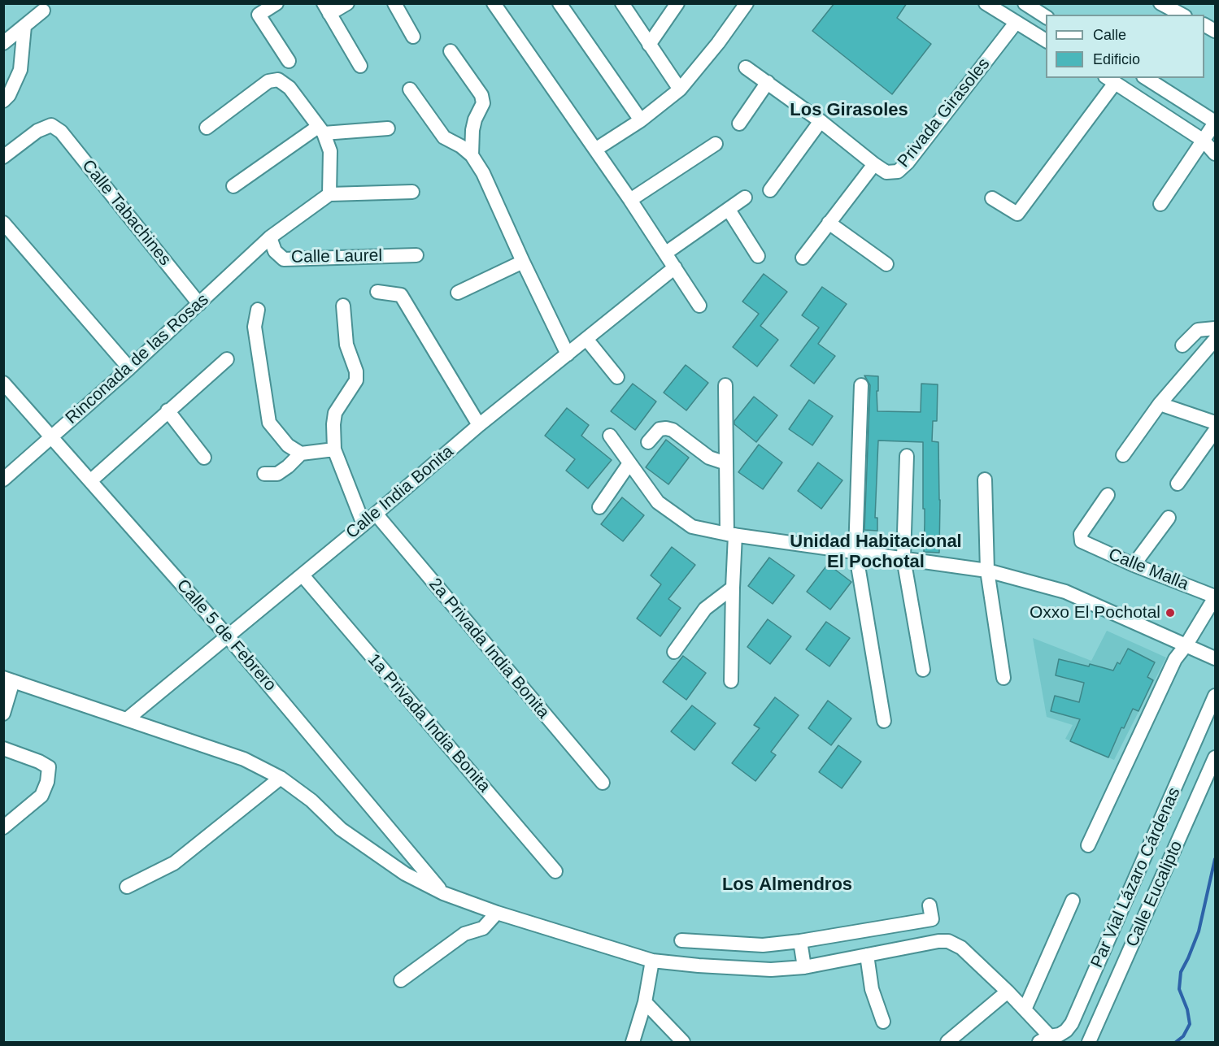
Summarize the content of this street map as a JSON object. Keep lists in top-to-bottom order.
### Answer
{
  "streets": {
    "street": [
      "Privada Girasoles",
      "Calle Tabachines",
      "Calle Laurel",
      "Rinconada de las Rosas",
      "Calle India Bonita",
      "Calle Malla",
      "Calle 5 de Febrero",
      "2a Privada India Bonita",
      "1a Privada India Bonita",
      "Par Vial Lázaro Cárdenas",
      "Calle Eucalipto"
    ]
  },
  "crossings": [
    ["Calle Tabachines", "Rinconada de las Rosas"],
    ["Calle Laurel", "Rinconada de las Rosas"],
    ["Rinconada de las Rosas", "Calle 5 de Febrero"],
    ["Calle India Bonita", "Calle 5 de Febrero"],
    ["Calle India Bonita", "2a Privada India Bonita"],
    ["Calle India Bonita", "1a Privada India Bonita"]
  ],
  "districts": ["Los Girasoles", "Unidad Habitacional El Pochotal", "Los Almendros"],
  "places": ["Oxxo El Pochotal"],
  "legend": ["Calle", "Edificio"]
}
